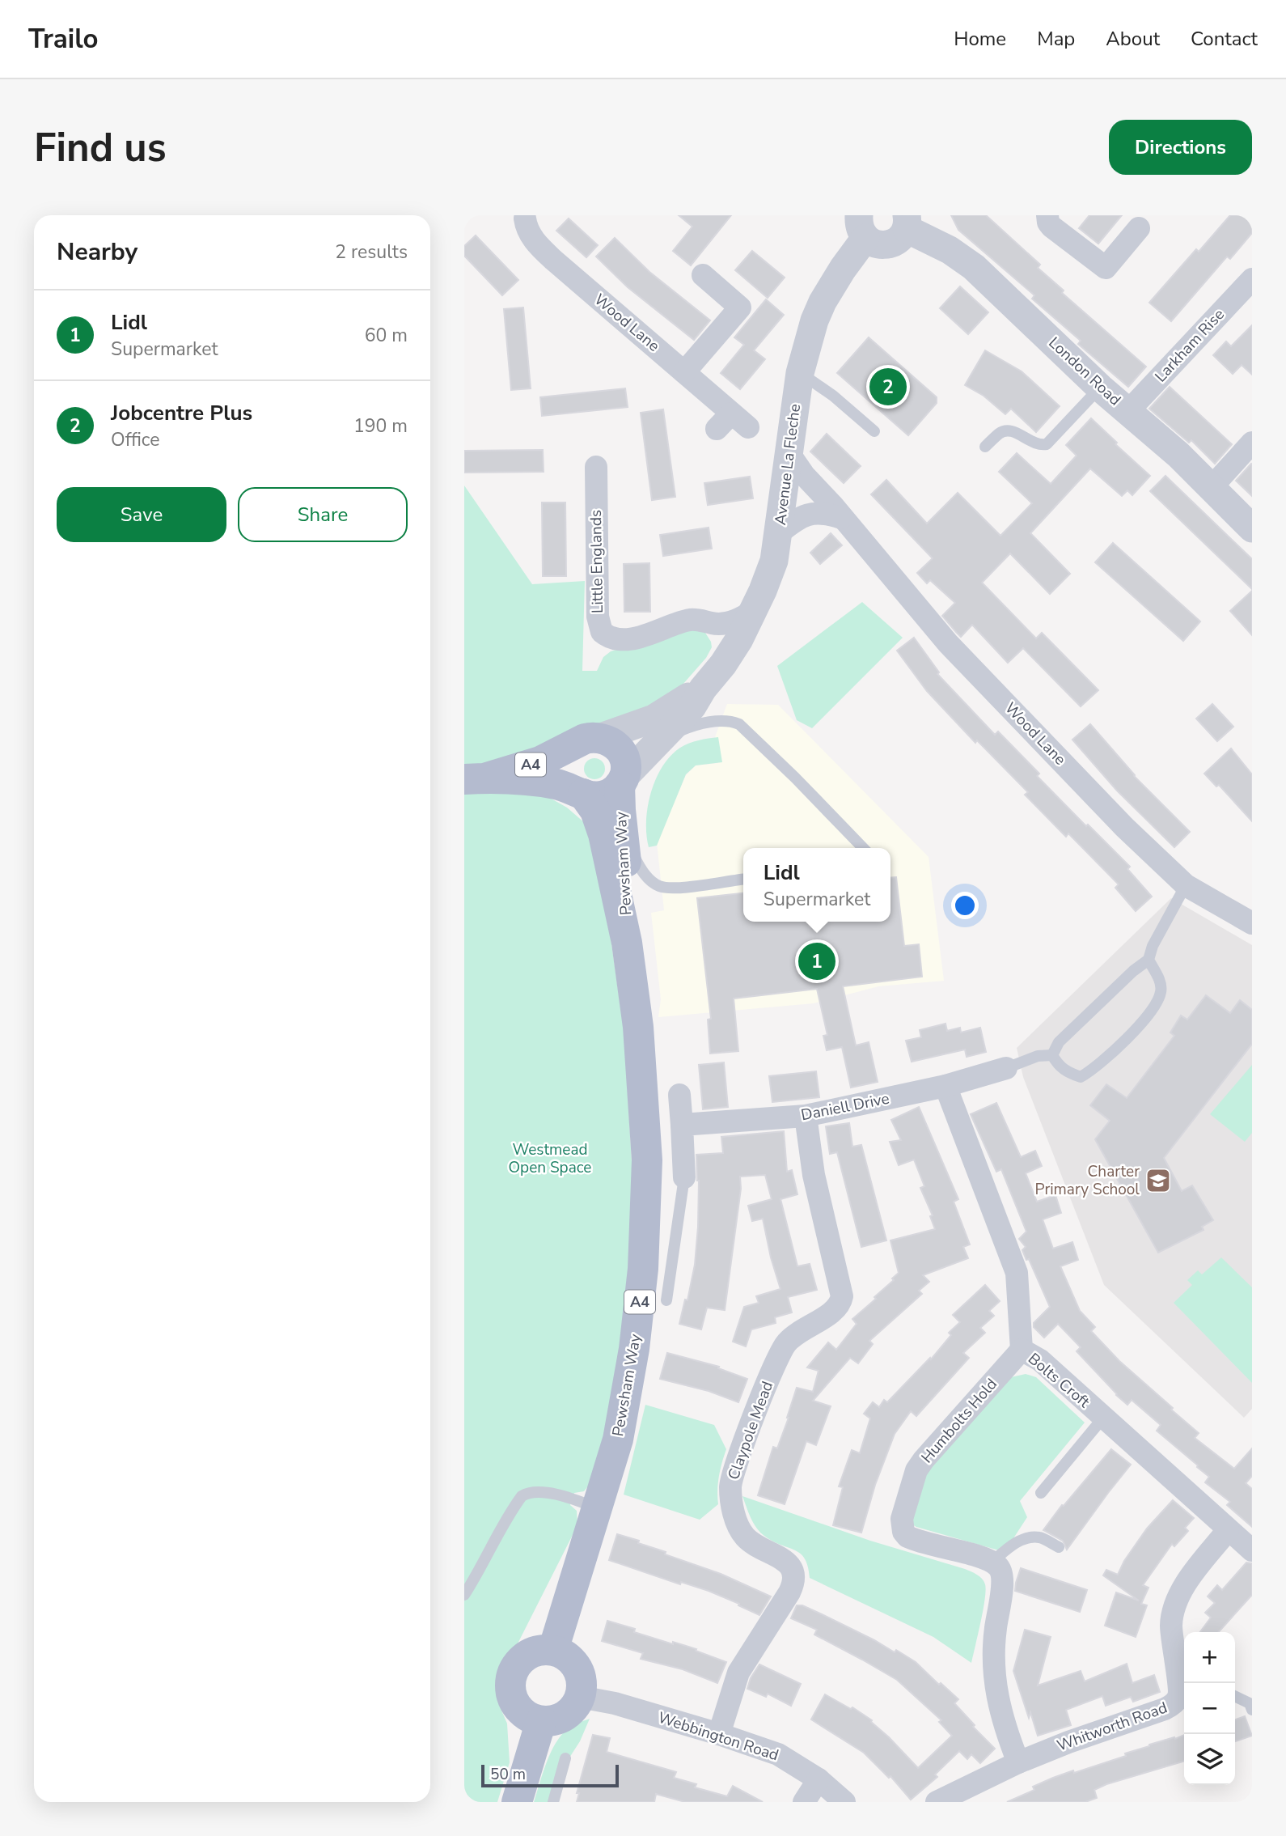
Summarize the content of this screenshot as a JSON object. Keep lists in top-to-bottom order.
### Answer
{
  "streets": {
    "main road": ["Avenue La Fleche", "A4", "Pewsham Way"],
    "street": [
      "Wood Lane",
      "Larkham Rise",
      "London Road",
      "Little Englands",
      "Daniell Drive",
      "Bolts Croft",
      "Humbolts Hold",
      "Claypole Mead",
      "Whitworth Road",
      "Webbington Road"
    ]
  },
  "crossings": [
    ["Wood Lane", "Avenue La Fleche"],
    ["Larkham Rise", "London Road"],
    ["Avenue La Fleche", "Little Englands"],
    ["Avenue La Fleche", "A4"],
    ["Avenue La Fleche", "Pewsham Way"],
    ["A4", "Pewsham Way"],
    ["Pewsham Way", "Webbington Road"],
    ["Daniell Drive", "Bolts Croft"],
    ["Daniell Drive", "Claypole Mead"],
    ["Bolts Croft", "Humbolts Hold"],
    ["Bolts Croft", "Whitworth Road"],
    ["Claypole Mead", "Webbington Road"]
  ],
  "parks": ["Westmead Open Space"],
  "places": {
    "school or university": ["Charter Primary School"]
  },
  "scale_bar": "50 m",
  "page": {
    "header": "Trailo",
    "nav": [
      "Home",
      "Map",
      "About",
      "Contact"
    ],
    "buttons": [
      "Directions",
      ["Save", "Share"]
    ],
    "title": "Find us",
    "heading": ["Nearby", "2 results"],
    "list": [
      {
        "mark": "1",
        "name": "Lidl",
        "note": "Supermarket",
        "value": "60 m"
      },
      {
        "mark": "2",
        "name": "Jobcentre Plus",
        "note": "Office",
        "value": "190 m"
      }
    ],
    "pins": ["2", "1"],
    "popup": ["Lidl", "Supermarket"],
    "map_buttons": ["+", "−"],
    "scale": "50 m"
  }
}
